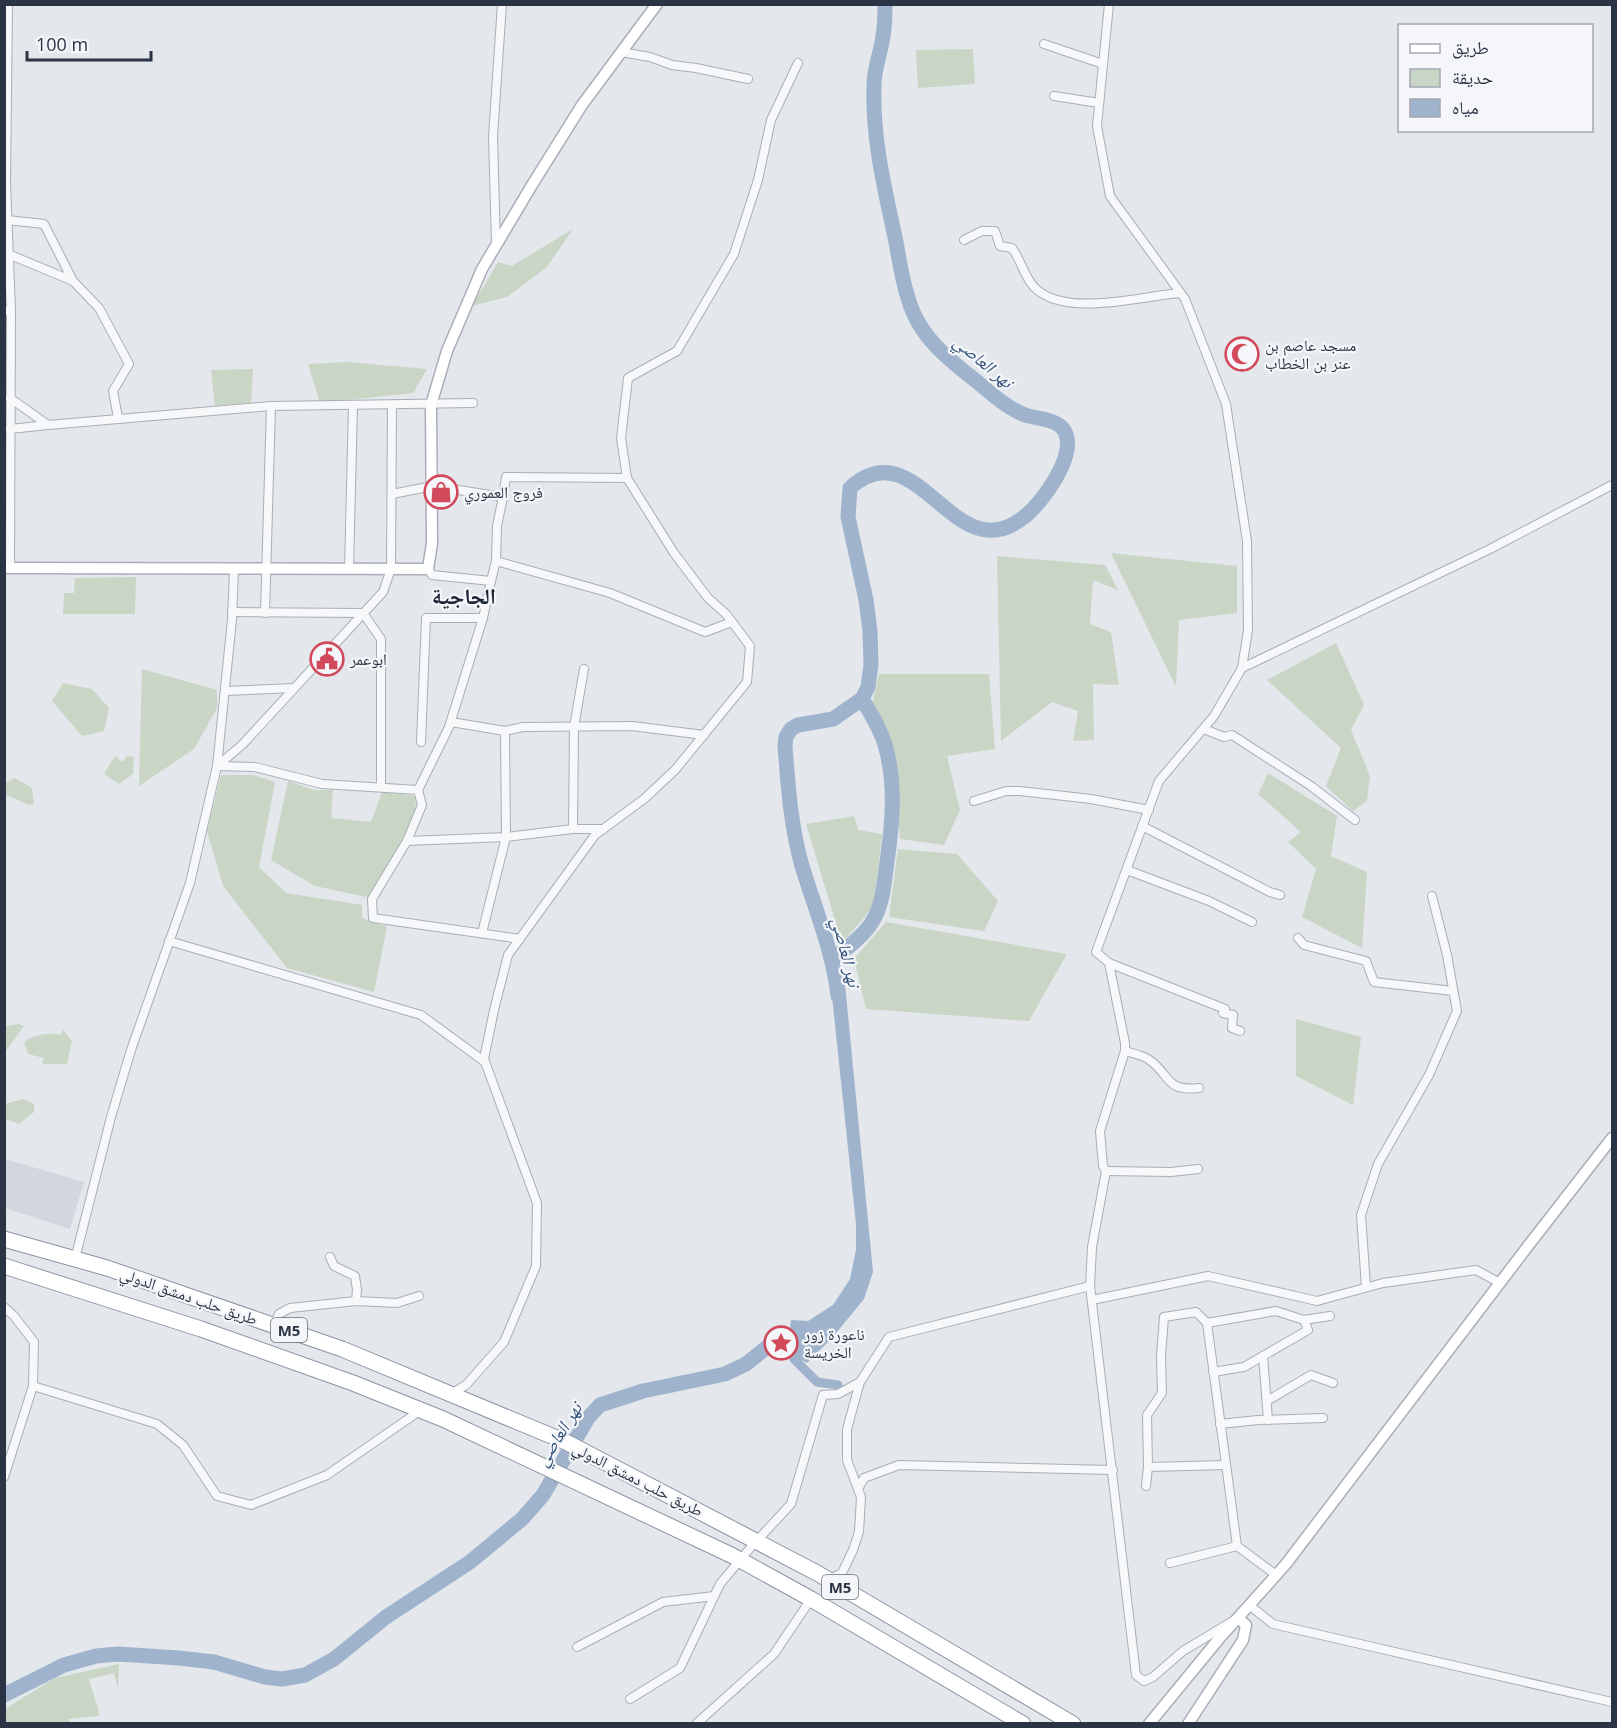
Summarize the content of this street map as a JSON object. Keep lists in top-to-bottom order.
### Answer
{
  "streets": {
    "highway": ["طريق حلب دمشق الدولي", "M5"]
  },
  "crossings": [
    ["طريق حلب دمشق الدولي", "M5"]
  ],
  "districts": ["الجاجية"],
  "water": ["نهر العاصي"],
  "places": {
    "mosque": ["مسجد عاصم بن عنر بن الخطاب"],
    "shop": ["فروج العموري"],
    "public building": ["ابوعمر"],
    "place": ["ناعورة زور الخريسة"]
  },
  "legend": ["طريق", "حديقة", "مياه"],
  "scale_bar": "100 m"
}
